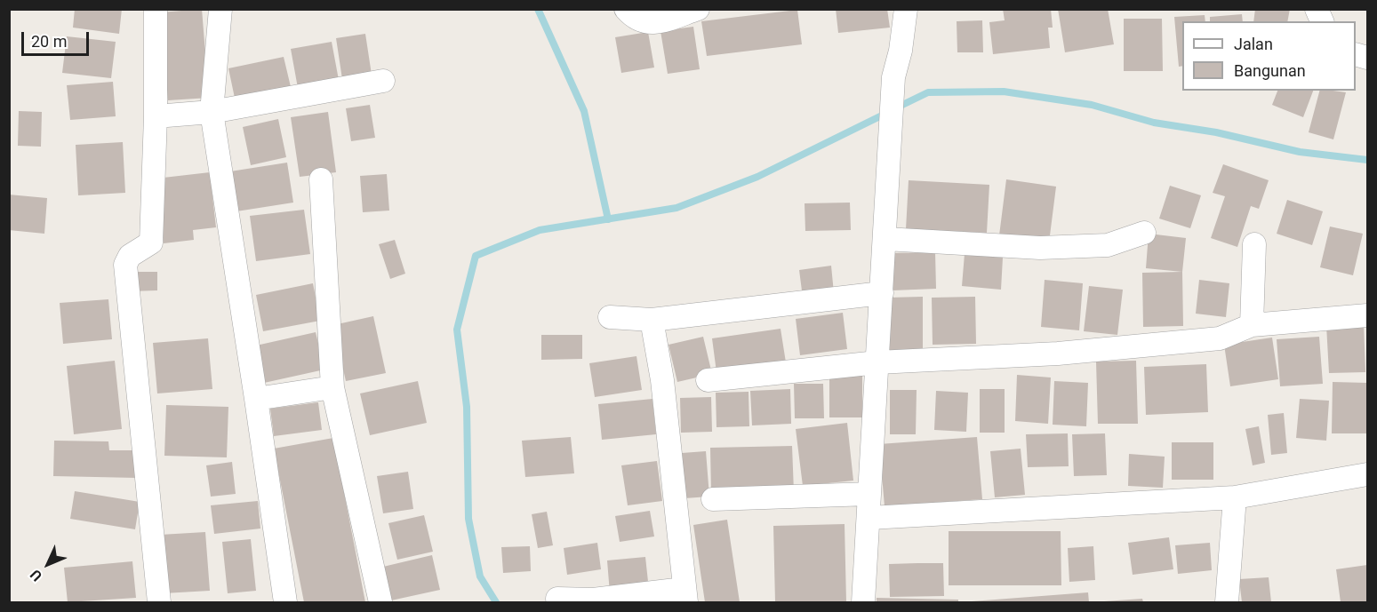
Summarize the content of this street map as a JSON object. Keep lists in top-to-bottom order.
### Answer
{
  "legend": ["Jalan", "Bangunan"],
  "scale_bar": "20 m",
  "north": "bottom left"
}
